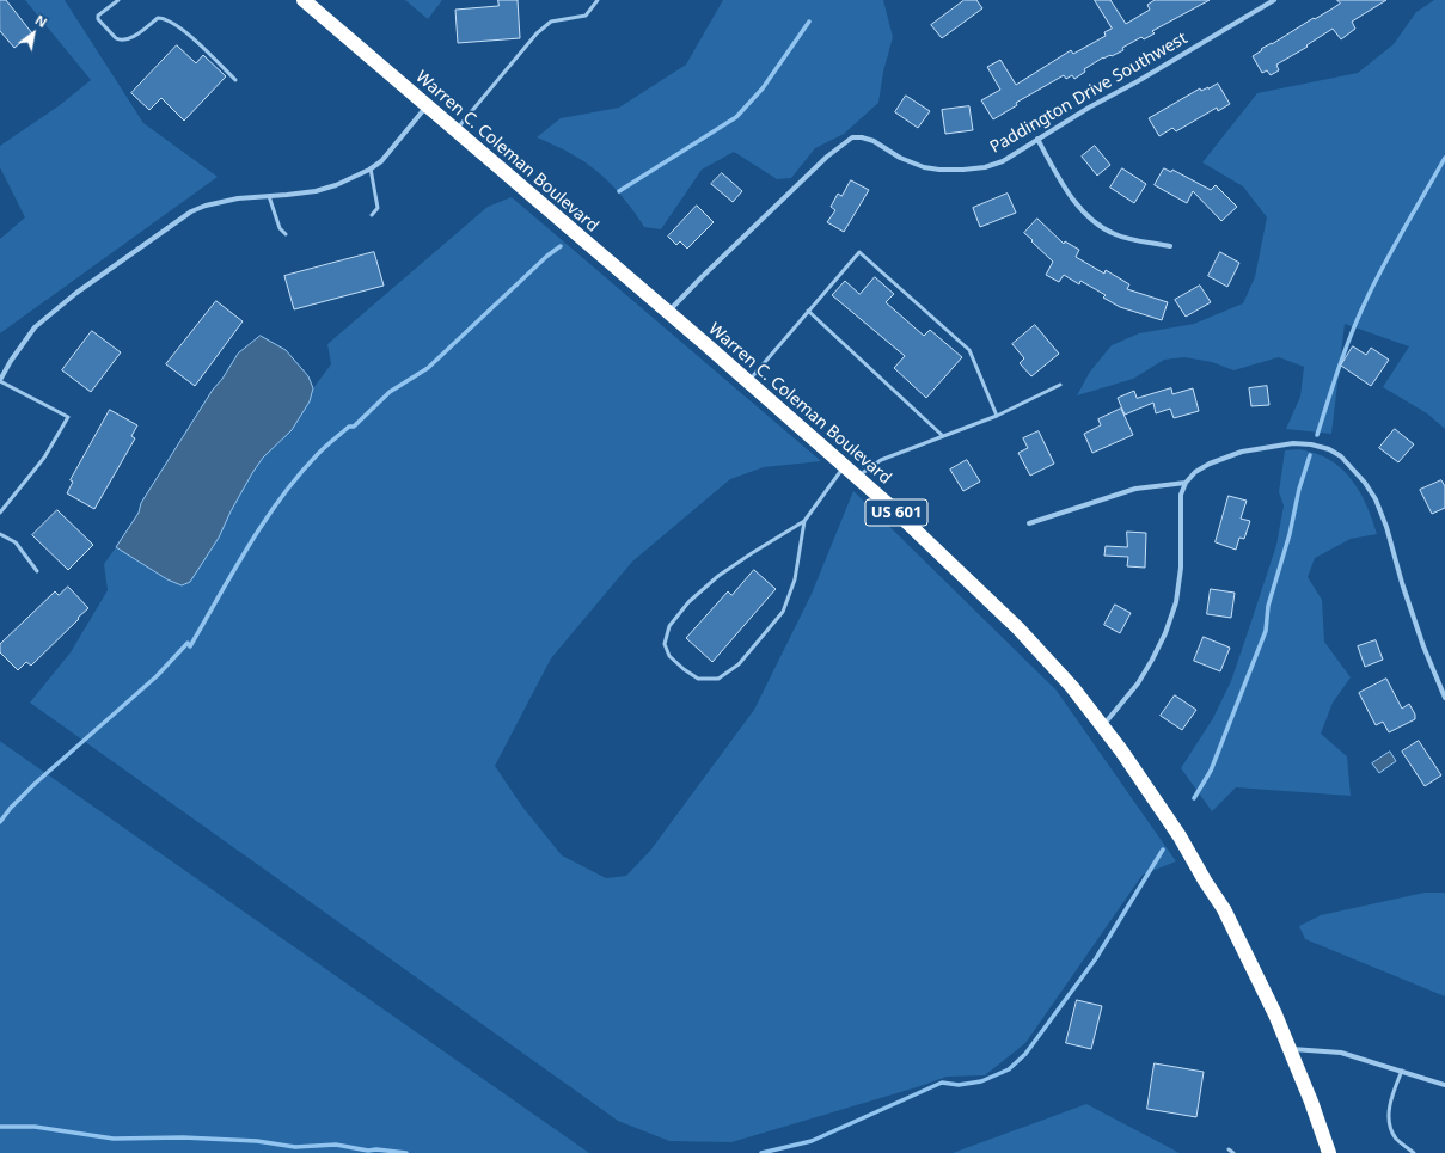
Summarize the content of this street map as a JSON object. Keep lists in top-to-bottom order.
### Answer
{
  "streets": {
    "highway": ["Warren C. Coleman Boulevard", "US 601"],
    "street": ["Paddington Drive Southwest"]
  },
  "crossings": [
    ["Paddington Drive Southwest", "Warren C. Coleman Boulevard"]
  ],
  "north": "top right"
}
